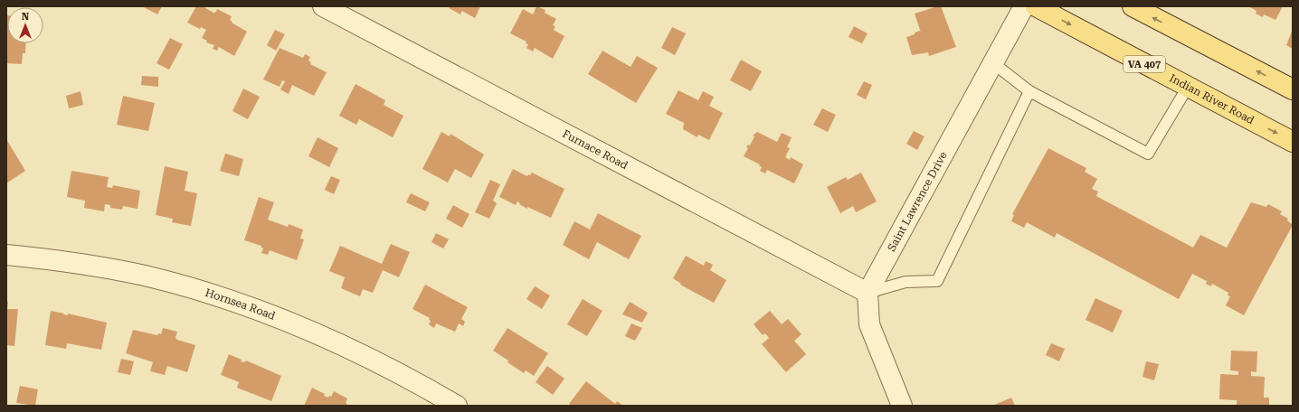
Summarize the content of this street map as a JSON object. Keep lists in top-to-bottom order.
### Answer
{
  "streets": {
    "main road": ["VA 407", "Indian River Road"],
    "street": ["Furnace Road", "Saint Lawrence Drive", "Hornsea Road"]
  },
  "crossings": [
    ["Furnace Road", "Saint Lawrence Drive"]
  ],
  "north": "top"
}
